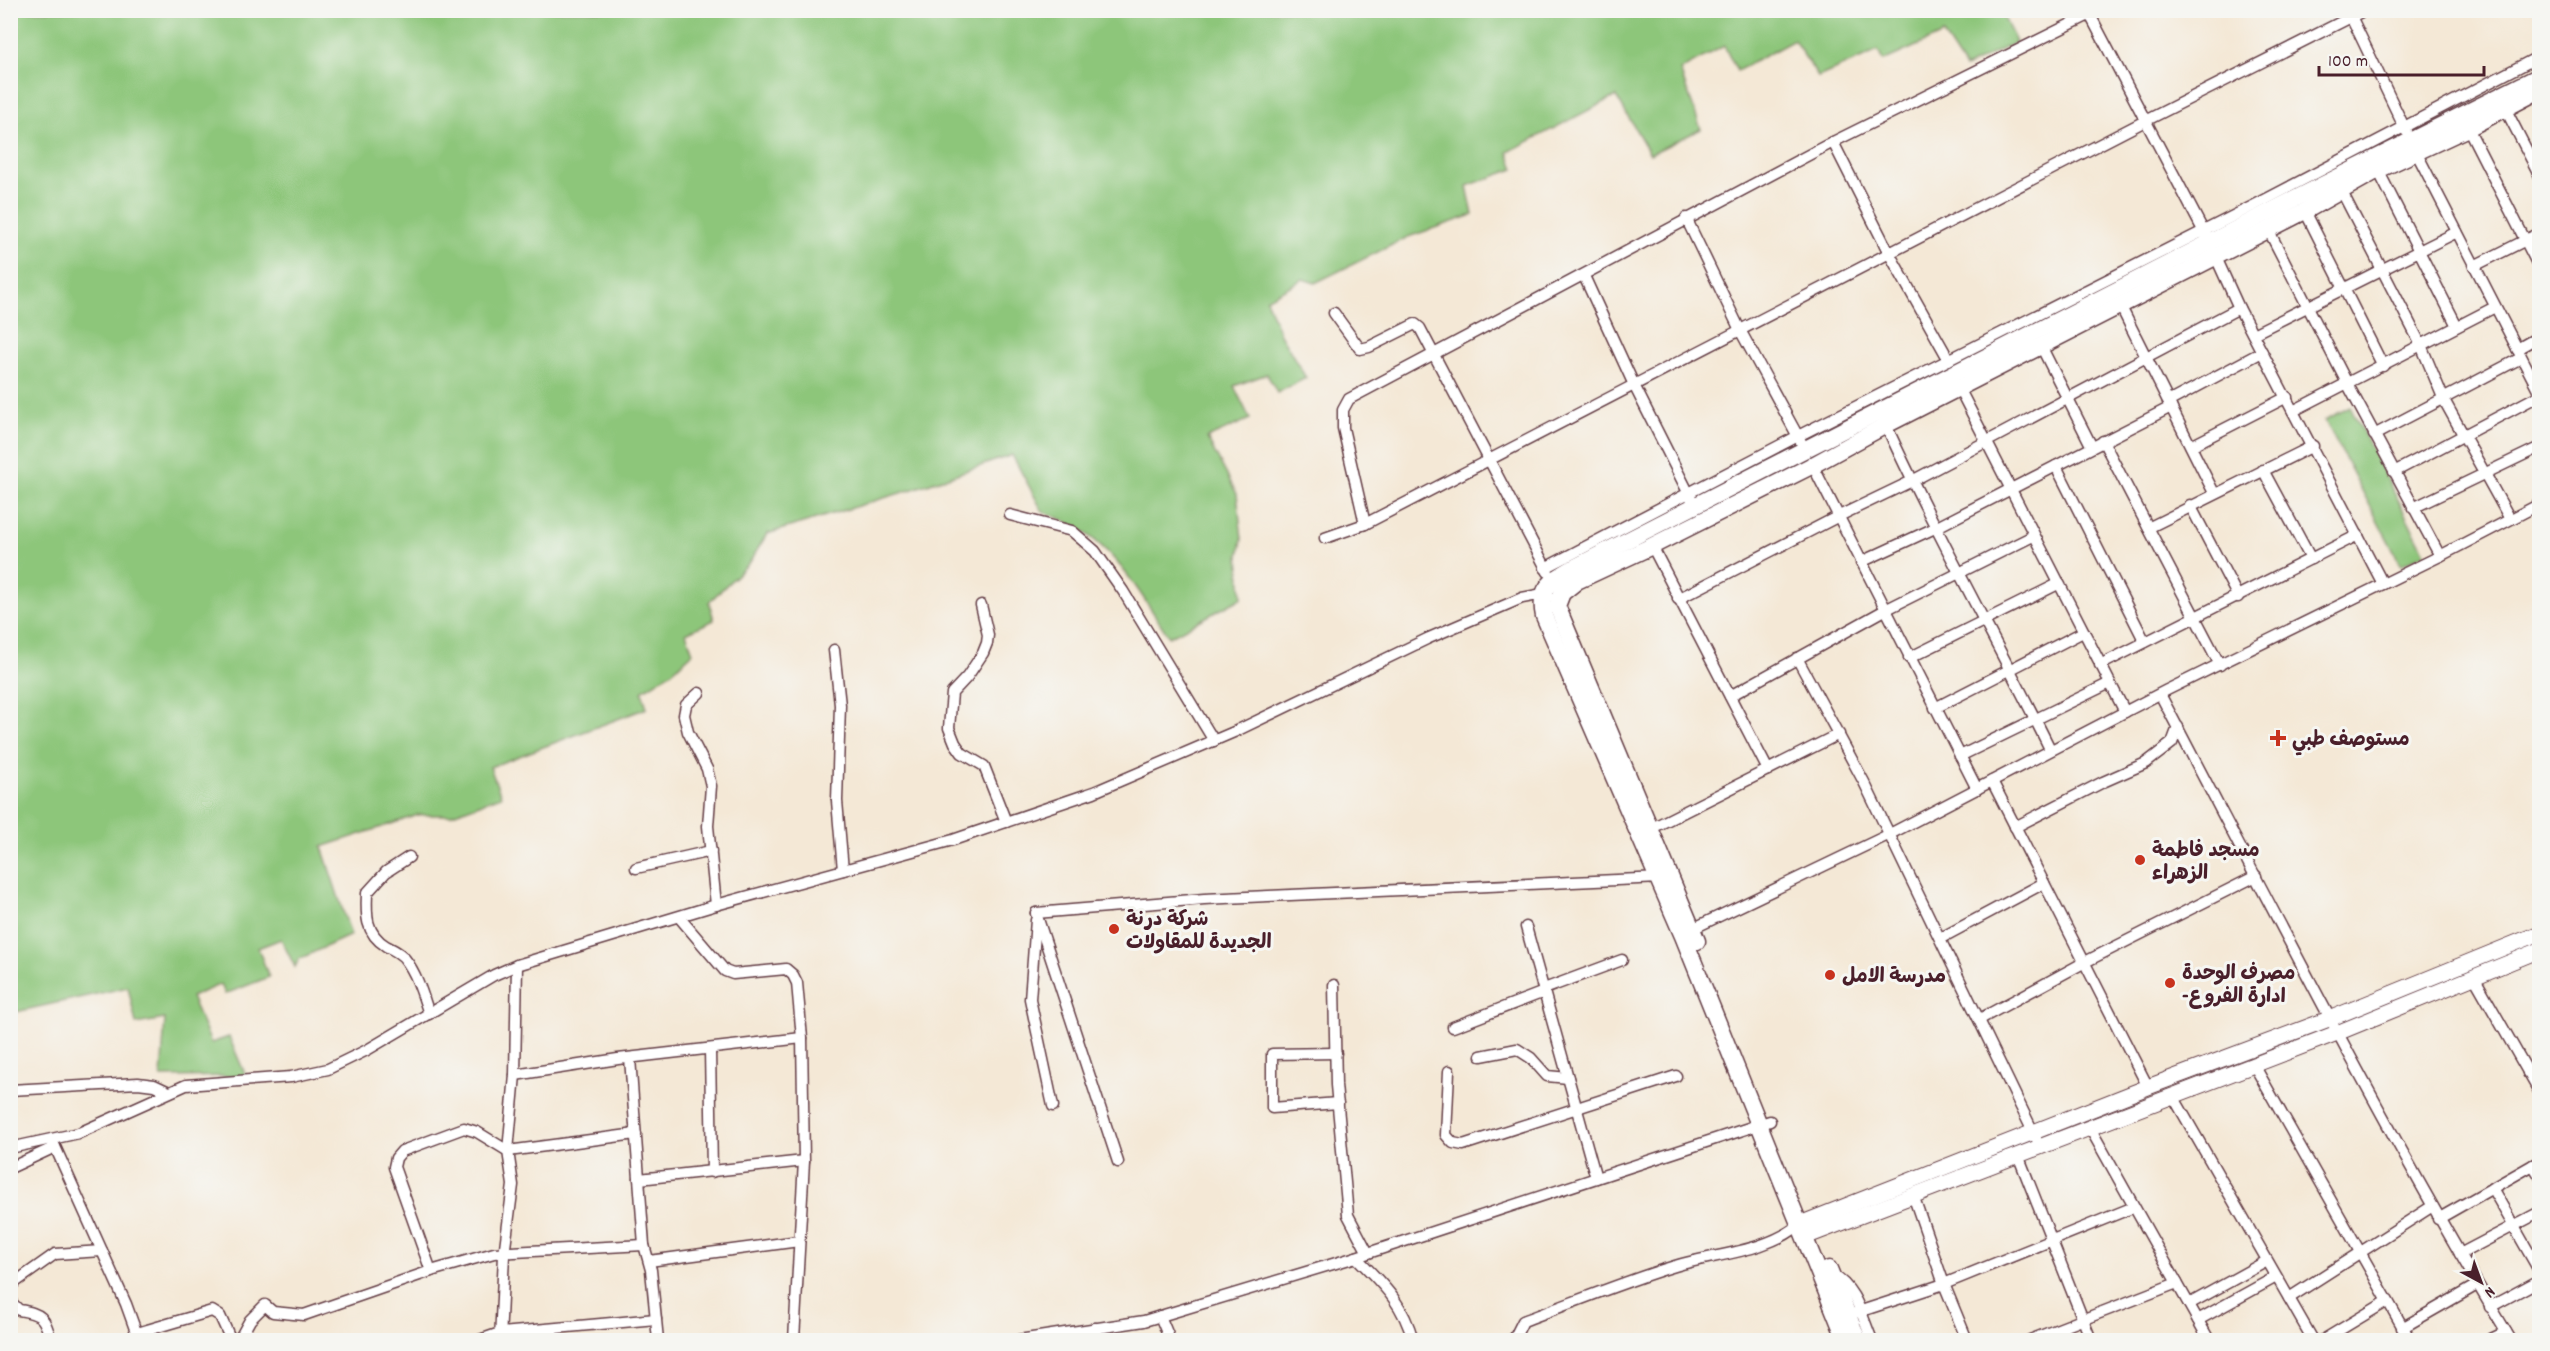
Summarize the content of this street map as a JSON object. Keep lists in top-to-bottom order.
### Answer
{
  "places": {
    "health": ["مستوصف طبي"],
    "other": [
      "مسجد فاطمة الزهراء",
      "شركة درنة الجديدة للمقاولات",
      "مدرسة الامل",
      "مصرف الوحدة -ادارة الفروع"
    ]
  },
  "scale_bar": "100 m",
  "north": "bottom right"
}
